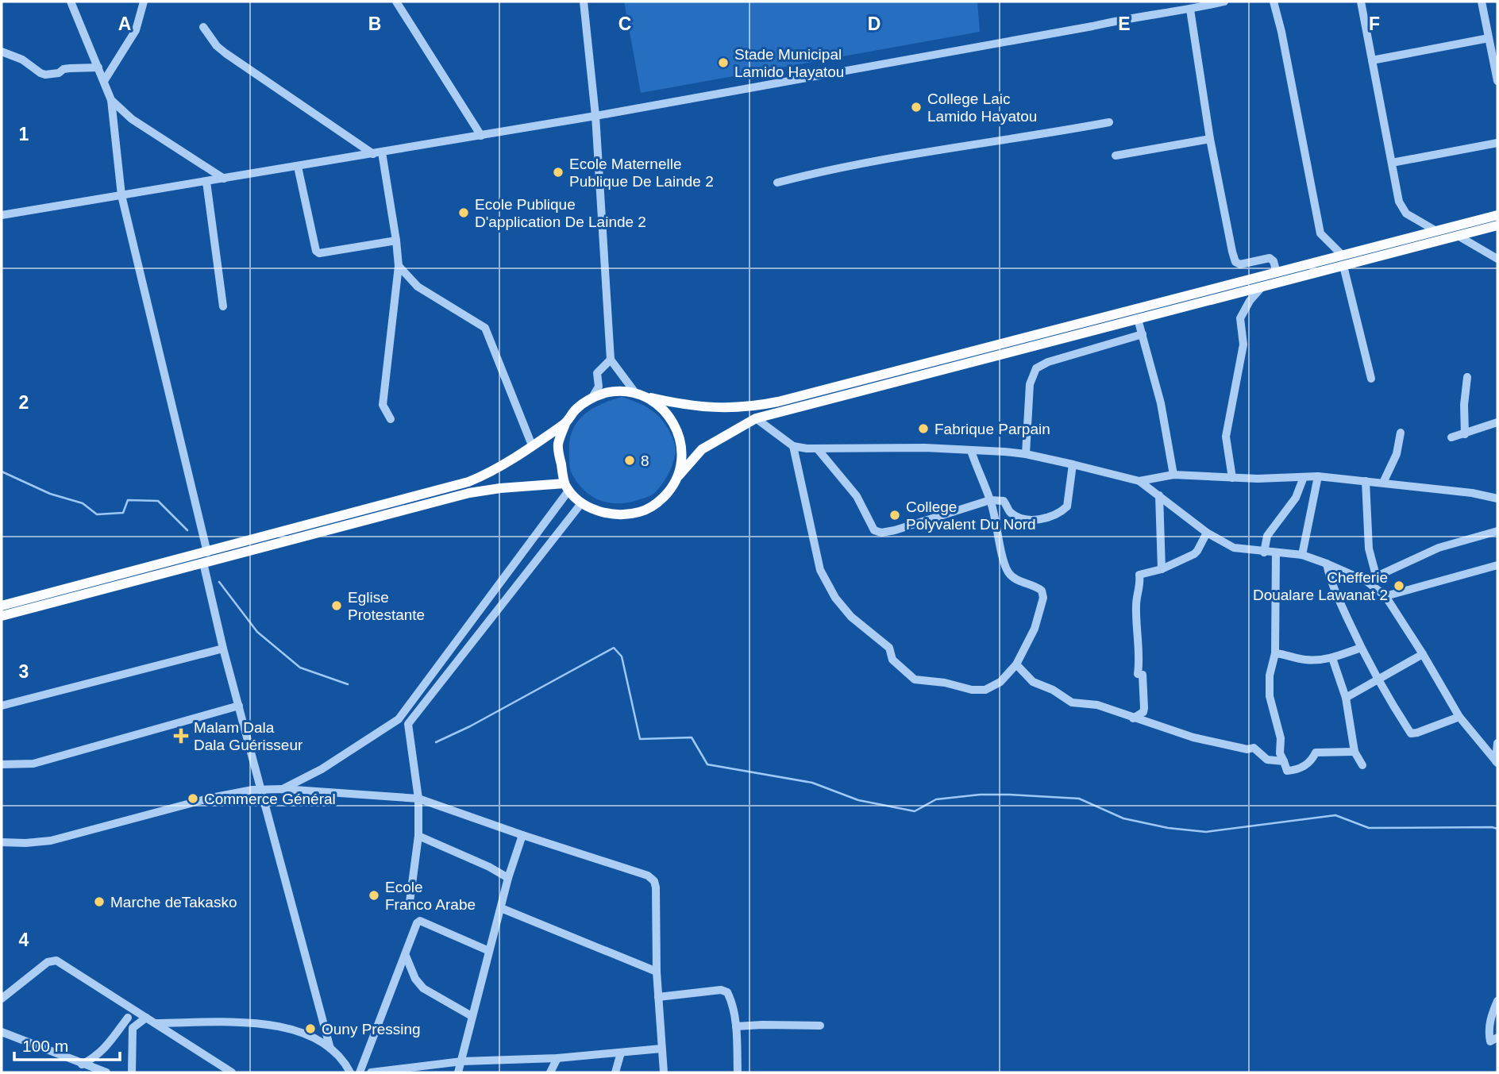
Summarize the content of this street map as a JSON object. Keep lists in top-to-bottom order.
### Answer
{
  "places": {
    "other": [
      "Stade Municipal Lamido Hayatou",
      "College Laic Lamido Hayatou",
      "Ecole Maternelle Publique De Lainde 2",
      "Ecole Publique D'application De Lainde 2",
      "Fabrique Parpain",
      "8",
      "College Polyvalent Du Nord",
      "Chefferie Doualare Lawanat 2",
      "Eglise Protestante",
      "Commerce Général",
      "Ecole Franco Arabe",
      "Marche deTakasko",
      "Ouny Pressing"
    ],
    "health": ["Malam Dala Dala Guérisseur"]
  },
  "scale_bar": "100 m",
  "grid": {
    "columns": [
      "A",
      "B",
      "C",
      "D",
      "E",
      "F"
    ],
    "rows": [
      "1",
      "2",
      "3",
      "4"
    ]
  }
}
